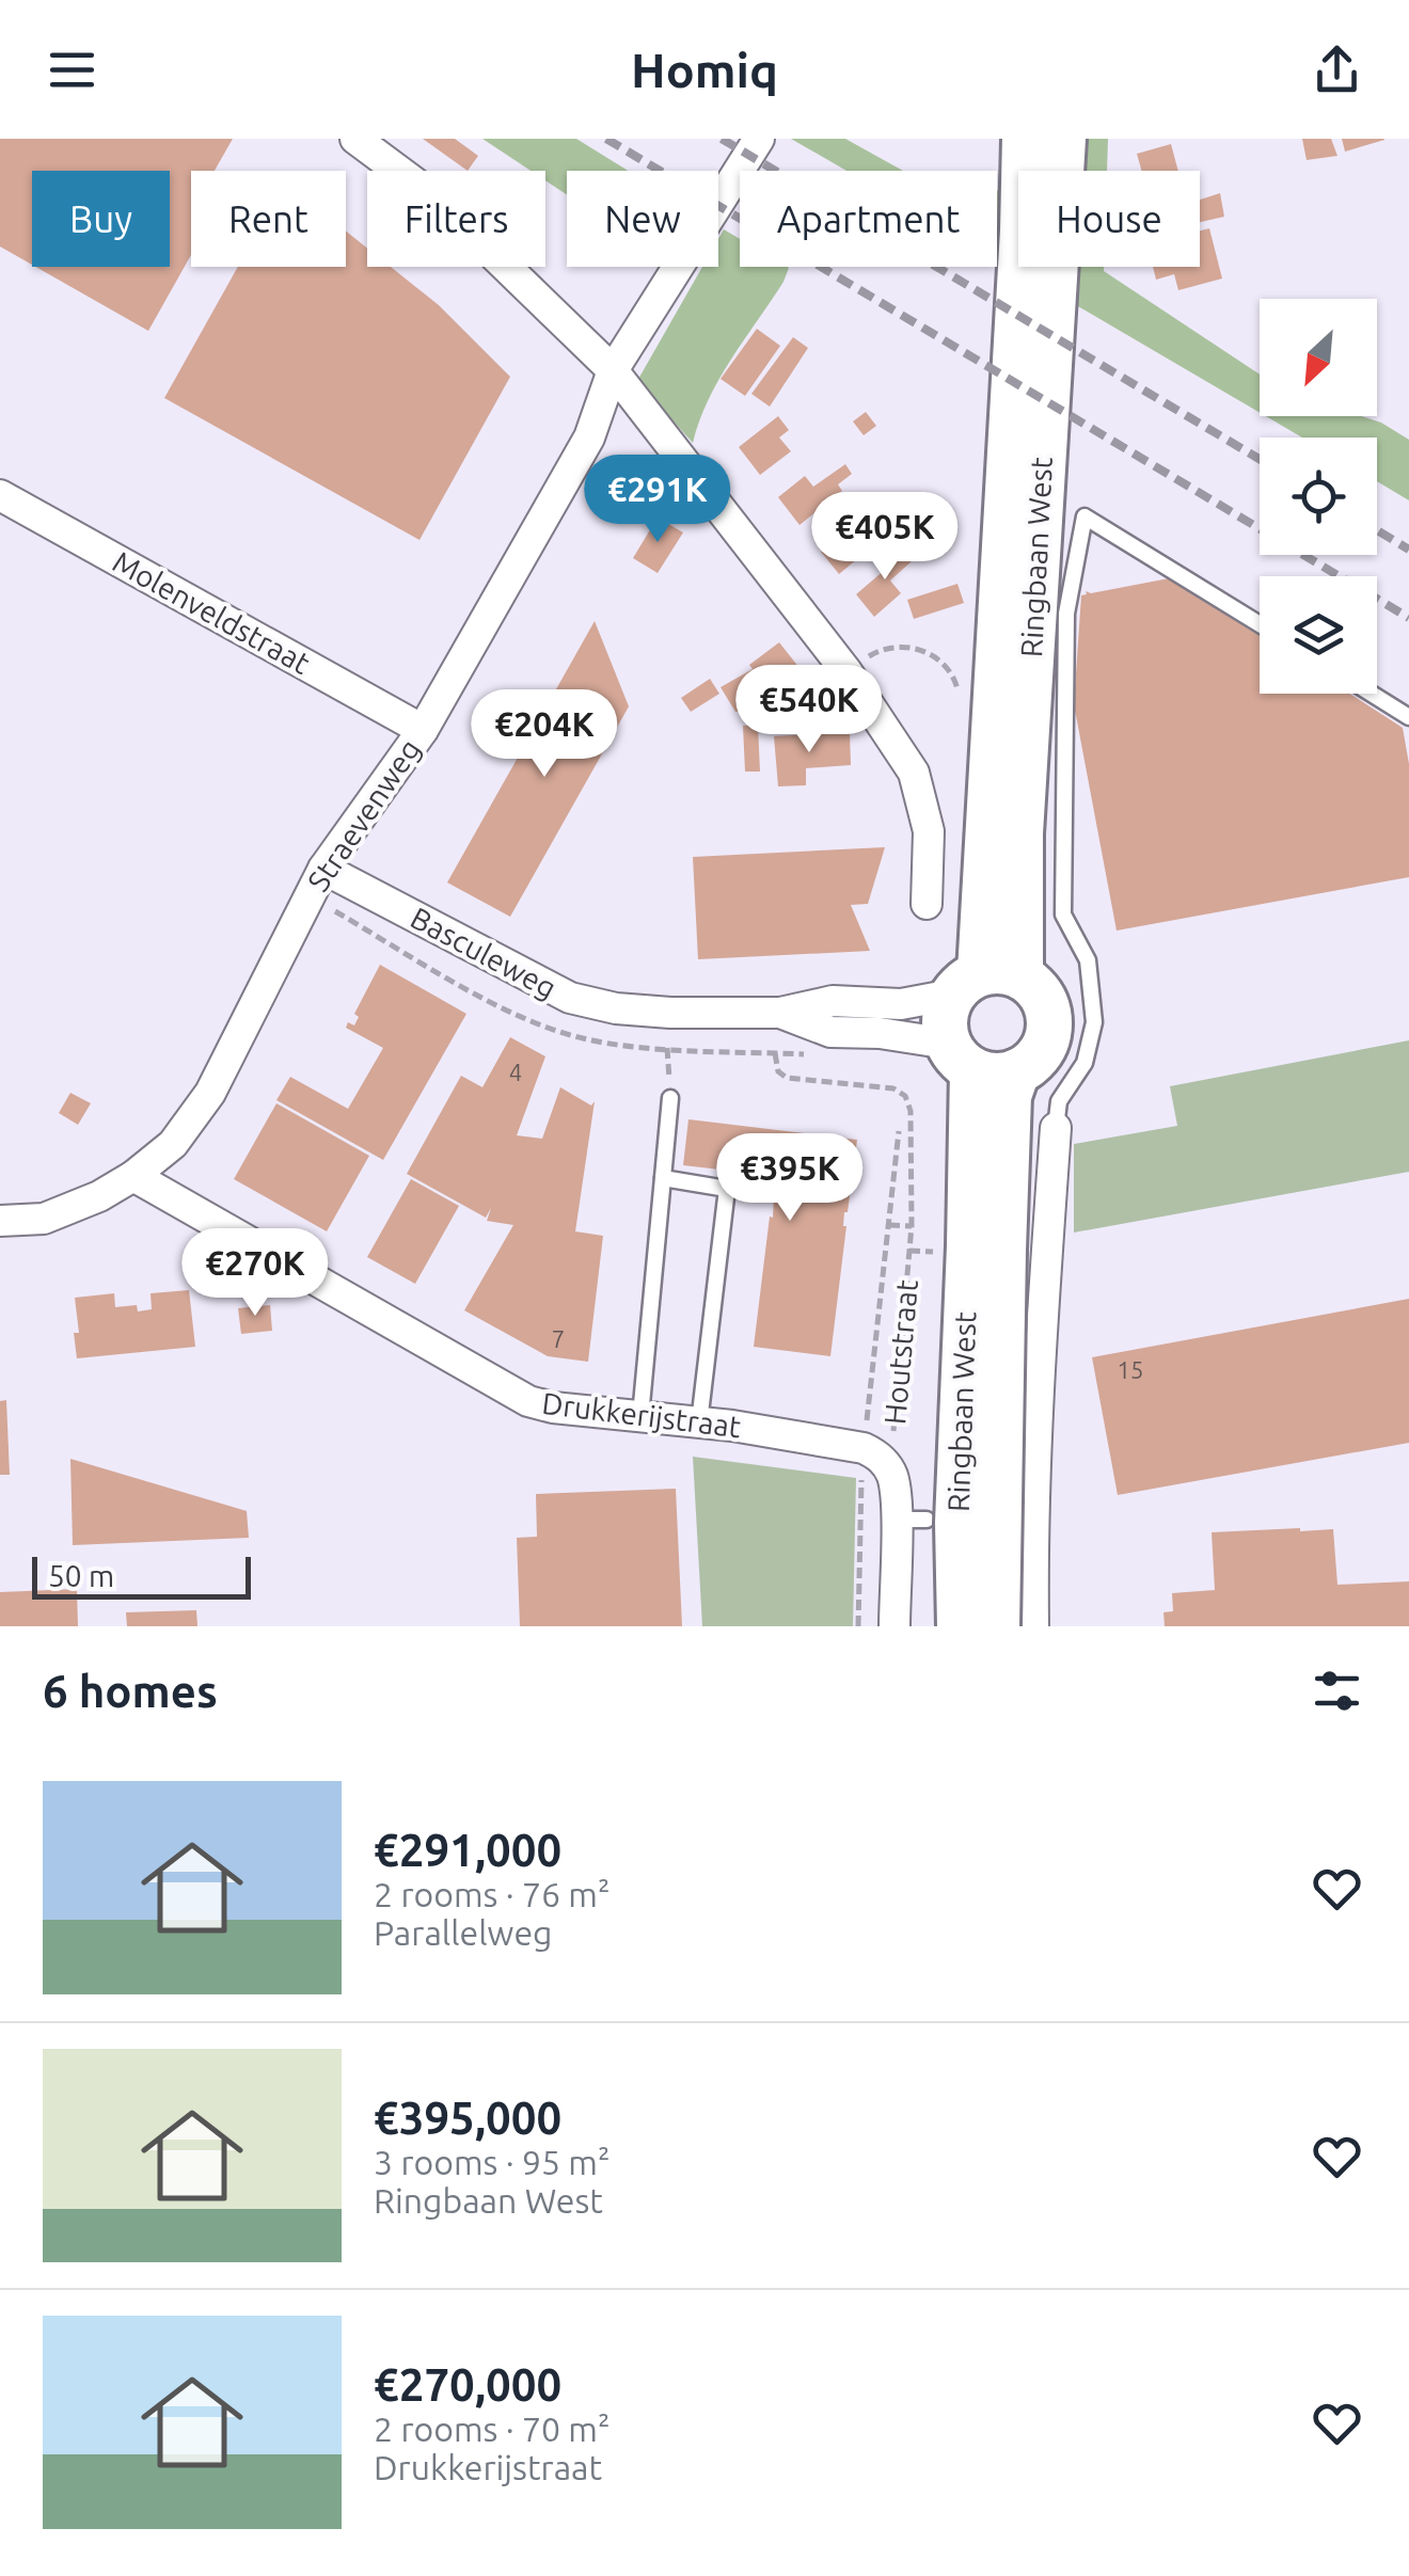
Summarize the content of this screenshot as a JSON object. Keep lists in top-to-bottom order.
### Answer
{
  "streets": {
    "main road": ["Ringbaan West"],
    "street": [
      "Molenveldstraat",
      "Straevenweg",
      "Basculeweg",
      "Houtstraat",
      "Drukkerijstraat"
    ]
  },
  "crossings": [
    ["Ringbaan West", "Basculeweg"],
    ["Molenveldstraat", "Straevenweg"],
    ["Straevenweg", "Basculeweg"],
    ["Straevenweg", "Drukkerijstraat"],
    ["Houtstraat", "Drukkerijstraat"]
  ],
  "house_numbers": ["4", "7", "15"],
  "scale_bar": "50 m",
  "north": "bottom left",
  "page": {
    "header": "Homiq",
    "chip": [
      "Buy",
      "Rent",
      "Filters",
      "New",
      "Apartment",
      "House"
    ],
    "price": [
      "€291K",
      "€405K",
      "€540K",
      "€204K",
      "€395K",
      "€270K"
    ],
    "scale": "50 m",
    "heading": "6 homes",
    "list": [
      {
        "name": "€291,000",
        "note": "2 rooms · 76 m² · Parallelweg"
      },
      {
        "name": "€395,000",
        "note": "3 rooms · 95 m² · Ringbaan West"
      },
      {
        "name": "€270,000",
        "note": "2 rooms · 70 m² · Drukkerijstraat"
      }
    ]
  }
}
